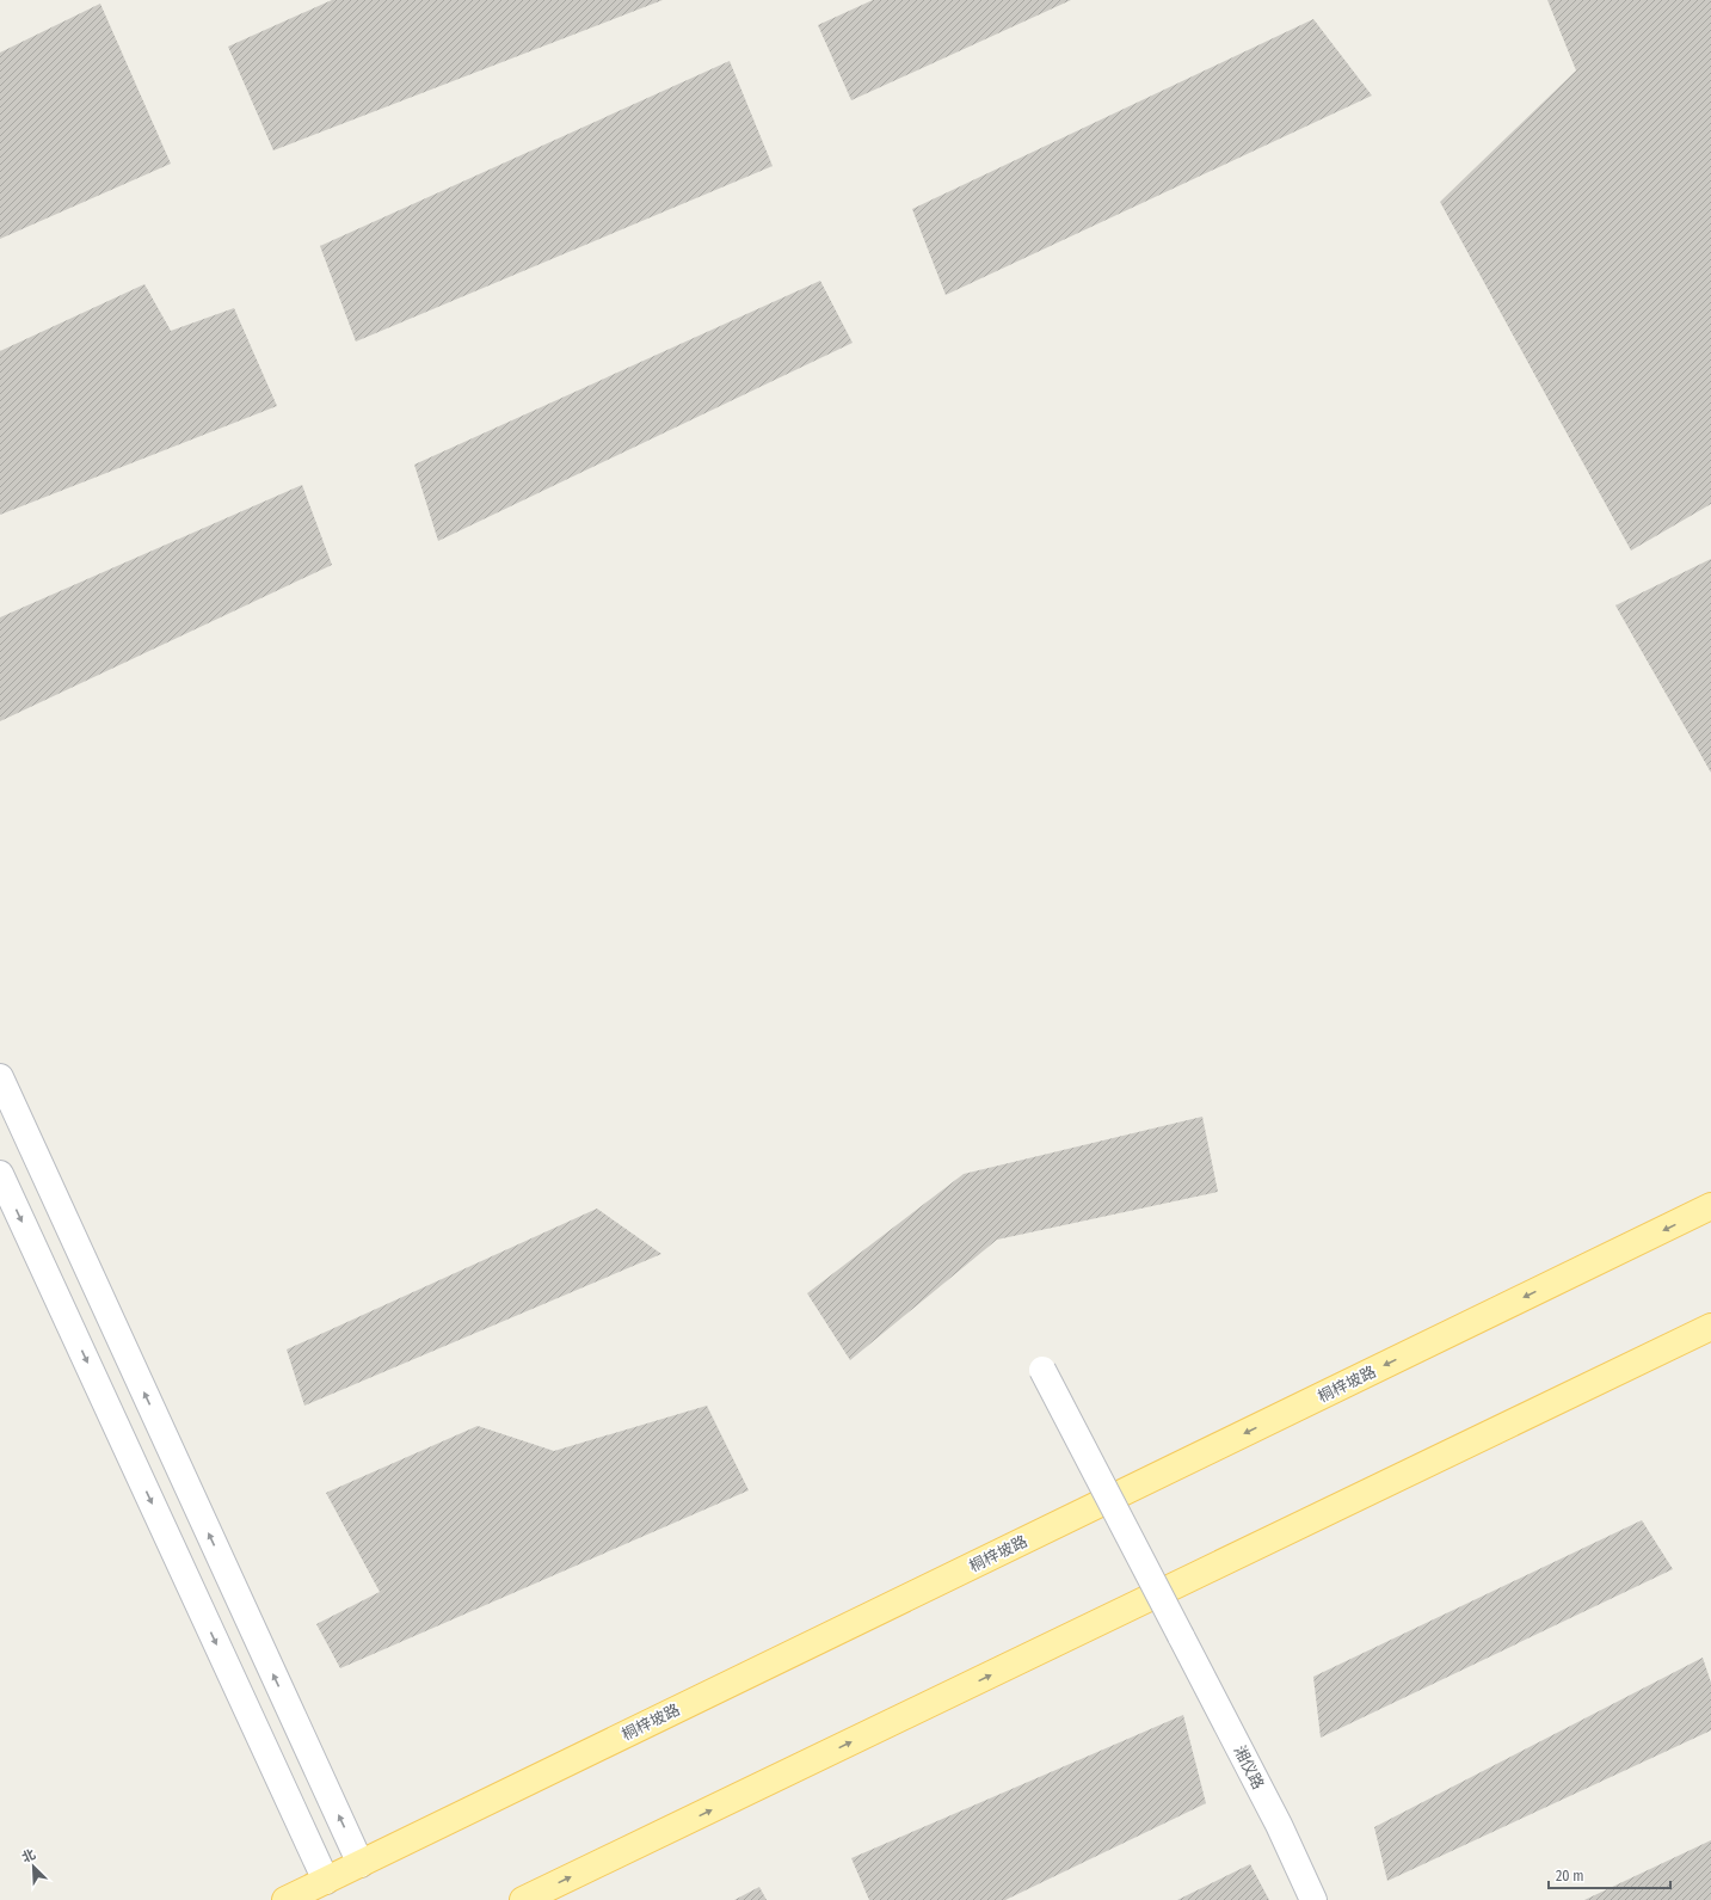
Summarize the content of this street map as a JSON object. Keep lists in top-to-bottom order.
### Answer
{
  "streets": {
    "main road": ["桐梓坡路"],
    "street": ["湘仪路"]
  },
  "scale_bar": "20 m",
  "north": "top left"
}
